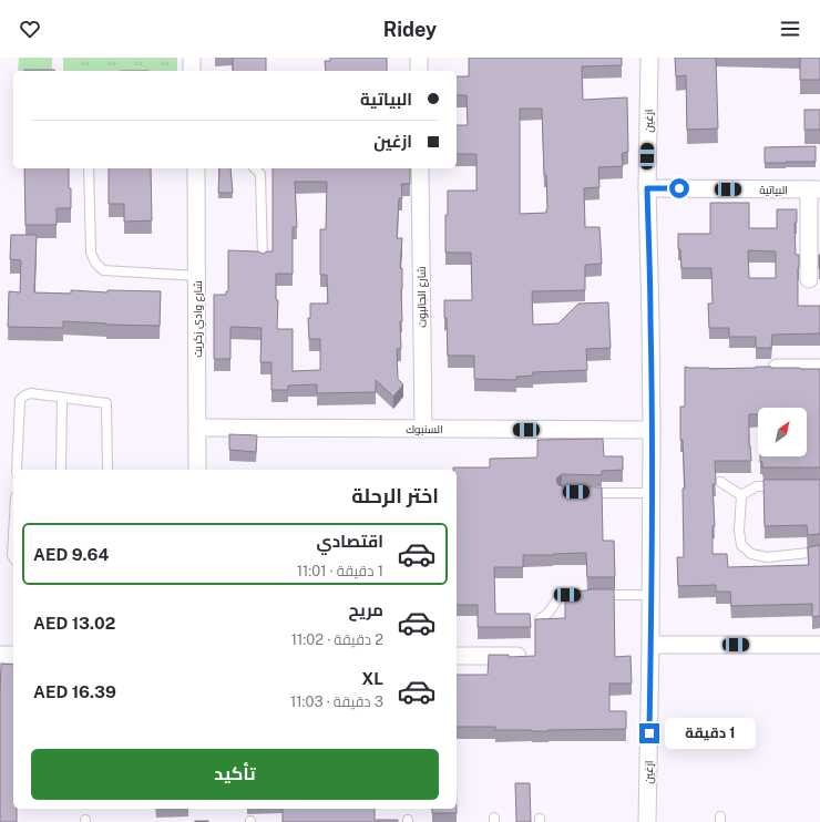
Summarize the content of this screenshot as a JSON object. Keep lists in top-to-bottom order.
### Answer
{
  "streets": {
    "street": [
      "ازغين",
      "البياتية",
      "شارع الجالبوت",
      "شارع وادي زكريت",
      "السنبوك"
    ]
  },
  "crossings": [
    ["ازغين", "البياتية"],
    ["ازغين", "السنبوك"],
    ["شارع الجالبوت", "السنبوك"],
    ["شارع وادي زكريت", "السنبوك"]
  ],
  "north": "top right",
  "page": {
    "header": "Ridey",
    "banner": ["البياتية", "ازغين"],
    "heading": "اختر الرحلة",
    "list": [
      {
        "name": "اقتصادي",
        "note": "1 دقيقة · 11:01",
        "value": "AED 9.64"
      },
      {
        "name": "مريح",
        "note": "2 دقيقة · 11:02",
        "value": "AED 13.02"
      },
      {
        "name": "XL",
        "note": "3 دقيقة · 11:03",
        "value": "AED 16.39"
      }
    ],
    "bubble": "1 دقيقة",
    "buttons": "تأكيد"
  }
}
